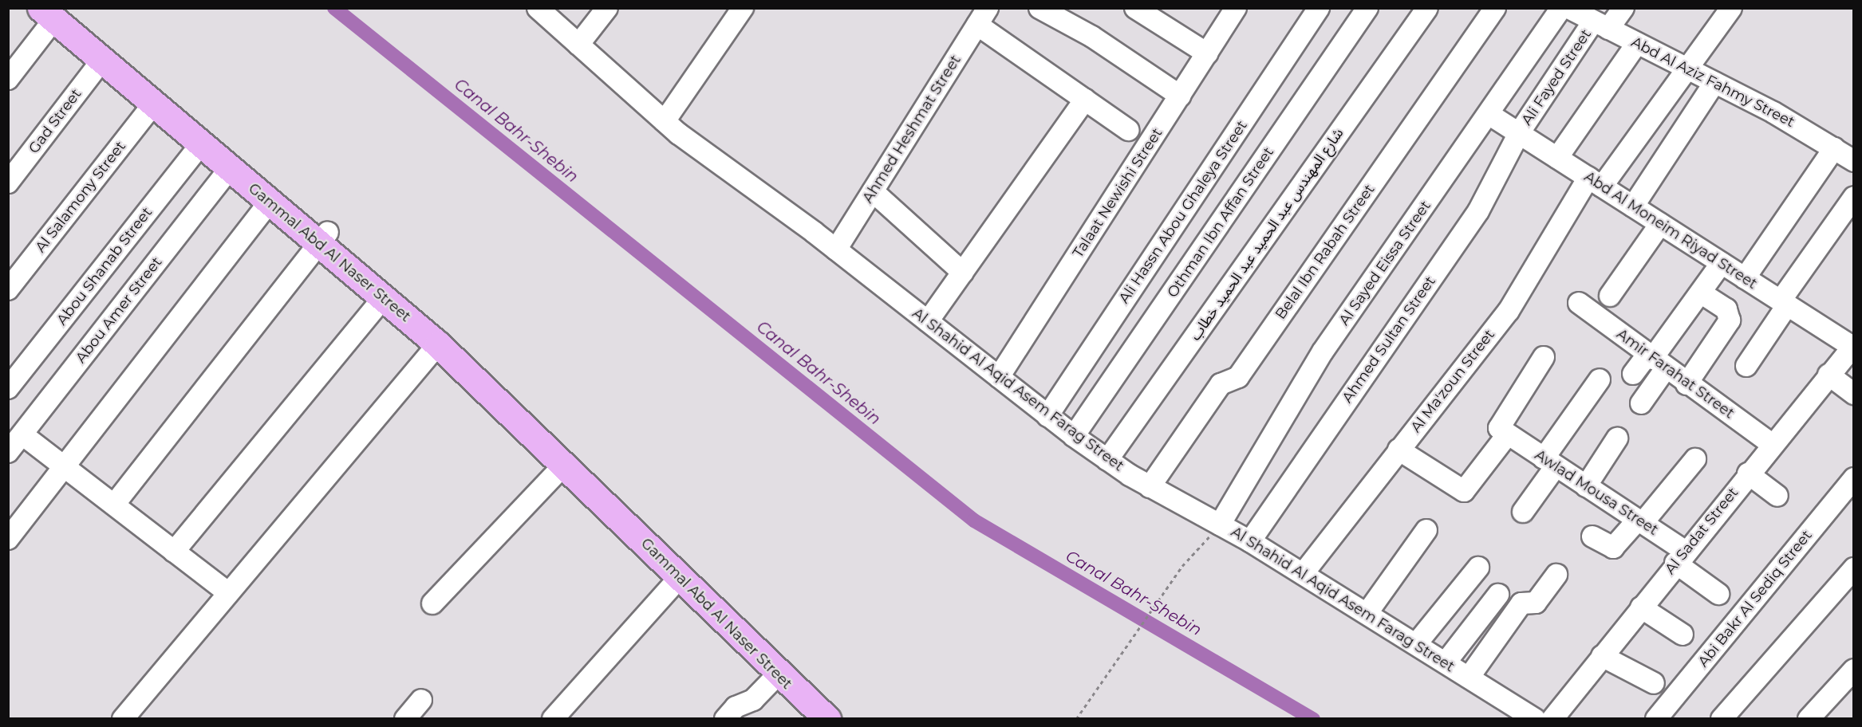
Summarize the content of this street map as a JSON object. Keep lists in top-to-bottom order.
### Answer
{
  "streets": {
    "main road": ["Gammal Abd Al Naser Street"],
    "street": [
      "Ali Fayed Street",
      "Abd Al Aziz Fahmy Street",
      "Gad Street",
      "Ahmed Heshmat Street",
      "Talaat Newishi Street",
      "Al Salamony Street",
      "Ali Hassn Abou Ghaleya Street",
      "Othman Ibn Affan Street",
      "Abd Al Moneim Riyad Street",
      "شارع المهندس عبد الحميد عبد الحميد خطاب",
      "Belal Ibn Rabah Street",
      "Al Sayed Eissa Street",
      "Abou Shanab Street",
      "Abou Amer Street",
      "Ahmed Sultan Street",
      "Amir Farahat Street",
      "Al Ma'zoun Street",
      "Al Shahid Al Aqid Asem Farag Street",
      "Awlad Mousa Street",
      "Al Sadat Street",
      "Abi Bakr Al Sediq Street"
    ]
  },
  "crossings": [
    ["Ali Fayed Street", "Abd Al Aziz Fahmy Street"],
    ["Ali Fayed Street", "Abd Al Moneim Riyad Street"],
    ["Ali Fayed Street", "Ahmed Sultan Street"],
    ["Abd Al Aziz Fahmy Street", "Al Ma'zoun Street"],
    ["Gad Street", "Gammal Abd Al Naser Street"],
    ["Ahmed Heshmat Street", "Al Shahid Al Aqid Asem Farag Street"],
    ["Talaat Newishi Street", "Al Shahid Al Aqid Asem Farag Street"],
    ["Al Salamony Street", "Gammal Abd Al Naser Street"],
    ["Ali Hassn Abou Ghaleya Street", "Al Shahid Al Aqid Asem Farag Street"],
    ["Othman Ibn Affan Street", "Al Shahid Al Aqid Asem Farag Street"],
    ["Abd Al Moneim Riyad Street", "Al Sayed Eissa Street"],
    ["Abd Al Moneim Riyad Street", "Ahmed Sultan Street"],
    ["Abd Al Moneim Riyad Street", "Al Ma'zoun Street"],
    ["Abd Al Moneim Riyad Street", "Al Sadat Street"],
    ["شارع المهندس عبد الحميد عبد الحميد خطاب", "Al Shahid Al Aqid Asem Farag Street"],
    ["Belal Ibn Rabah Street", "Al Shahid Al Aqid Asem Farag Street"],
    ["Gammal Abd Al Naser Street", "Abou Shanab Street"],
    ["Gammal Abd Al Naser Street", "Abou Amer Street"],
    ["Al Sayed Eissa Street", "Al Shahid Al Aqid Asem Farag Street"],
    ["Ahmed Sultan Street", "Al Shahid Al Aqid Asem Farag Street"],
    ["Amir Farahat Street", "Al Sadat Street"],
    ["Al Ma'zoun Street", "Al Shahid Al Aqid Asem Farag Street"],
    ["Awlad Mousa Street", "Al Sadat Street"]
  ],
  "water": ["Canal Bahr-Shebin"]
}
